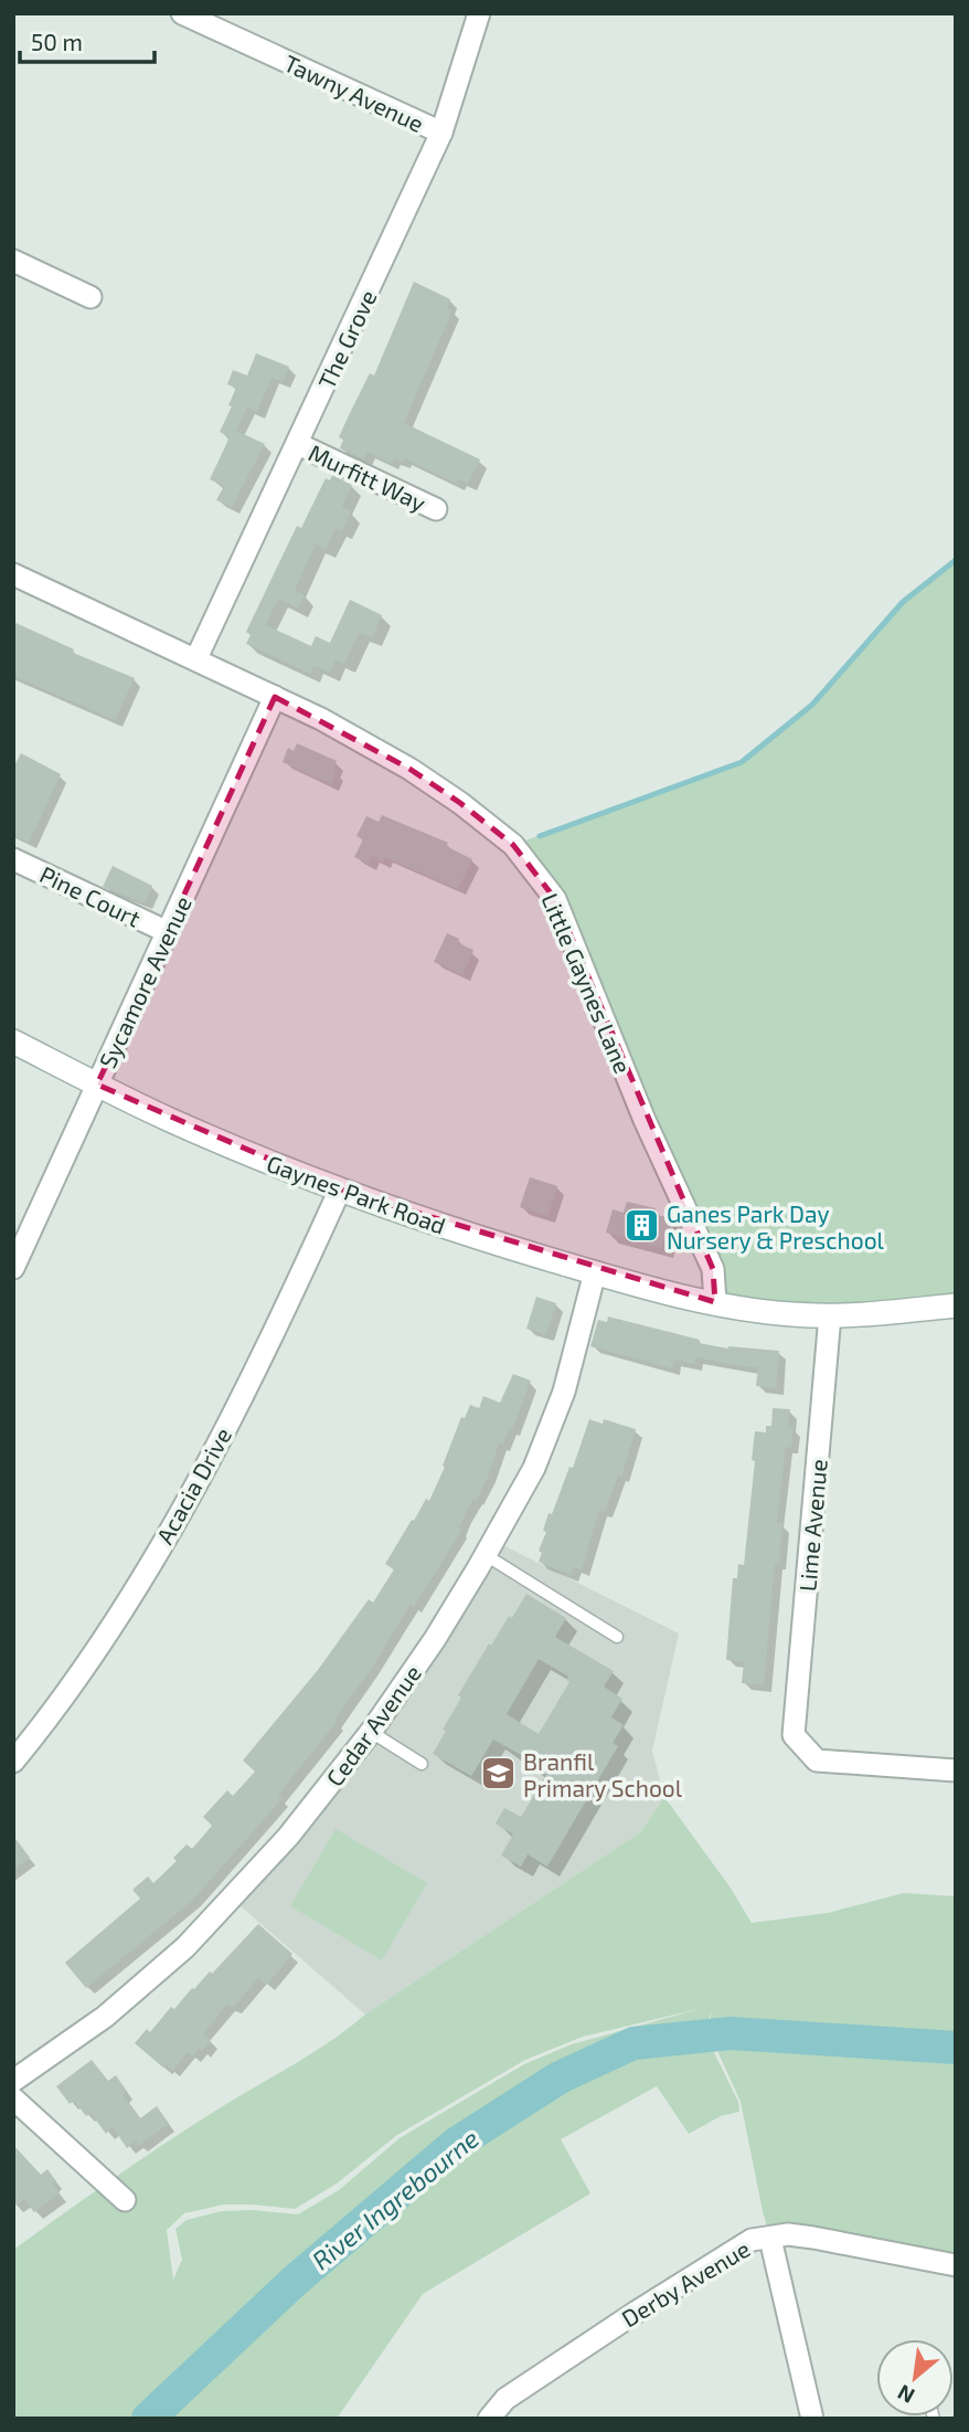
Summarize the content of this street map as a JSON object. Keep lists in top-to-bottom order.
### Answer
{
  "streets": {
    "street": [
      "Tawny Avenue",
      "The Grove",
      "Murfitt Way",
      "Pine Court",
      "Sycamore Avenue",
      "Little Gaynes Lane",
      "Gaynes Park Road",
      "Acacia Drive",
      "Lime Avenue",
      "Cedar Avenue",
      "Derby Avenue"
    ]
  },
  "crossings": [
    ["Tawny Avenue", "The Grove"],
    ["The Grove", "Murfitt Way"],
    ["The Grove", "Little Gaynes Lane"],
    ["Pine Court", "Sycamore Avenue"],
    ["Sycamore Avenue", "Little Gaynes Lane"],
    ["Sycamore Avenue", "Gaynes Park Road"],
    ["Little Gaynes Lane", "Gaynes Park Road"],
    ["Gaynes Park Road", "Acacia Drive"],
    ["Gaynes Park Road", "Cedar Avenue"]
  ],
  "water": ["River Ingrebourne"],
  "places": {
    "building": ["Ganes Park Day Nursery & Preschool"],
    "school or university": ["Branfil Primary School"]
  },
  "scale_bar": "50 m",
  "north": "bottom left"
}
